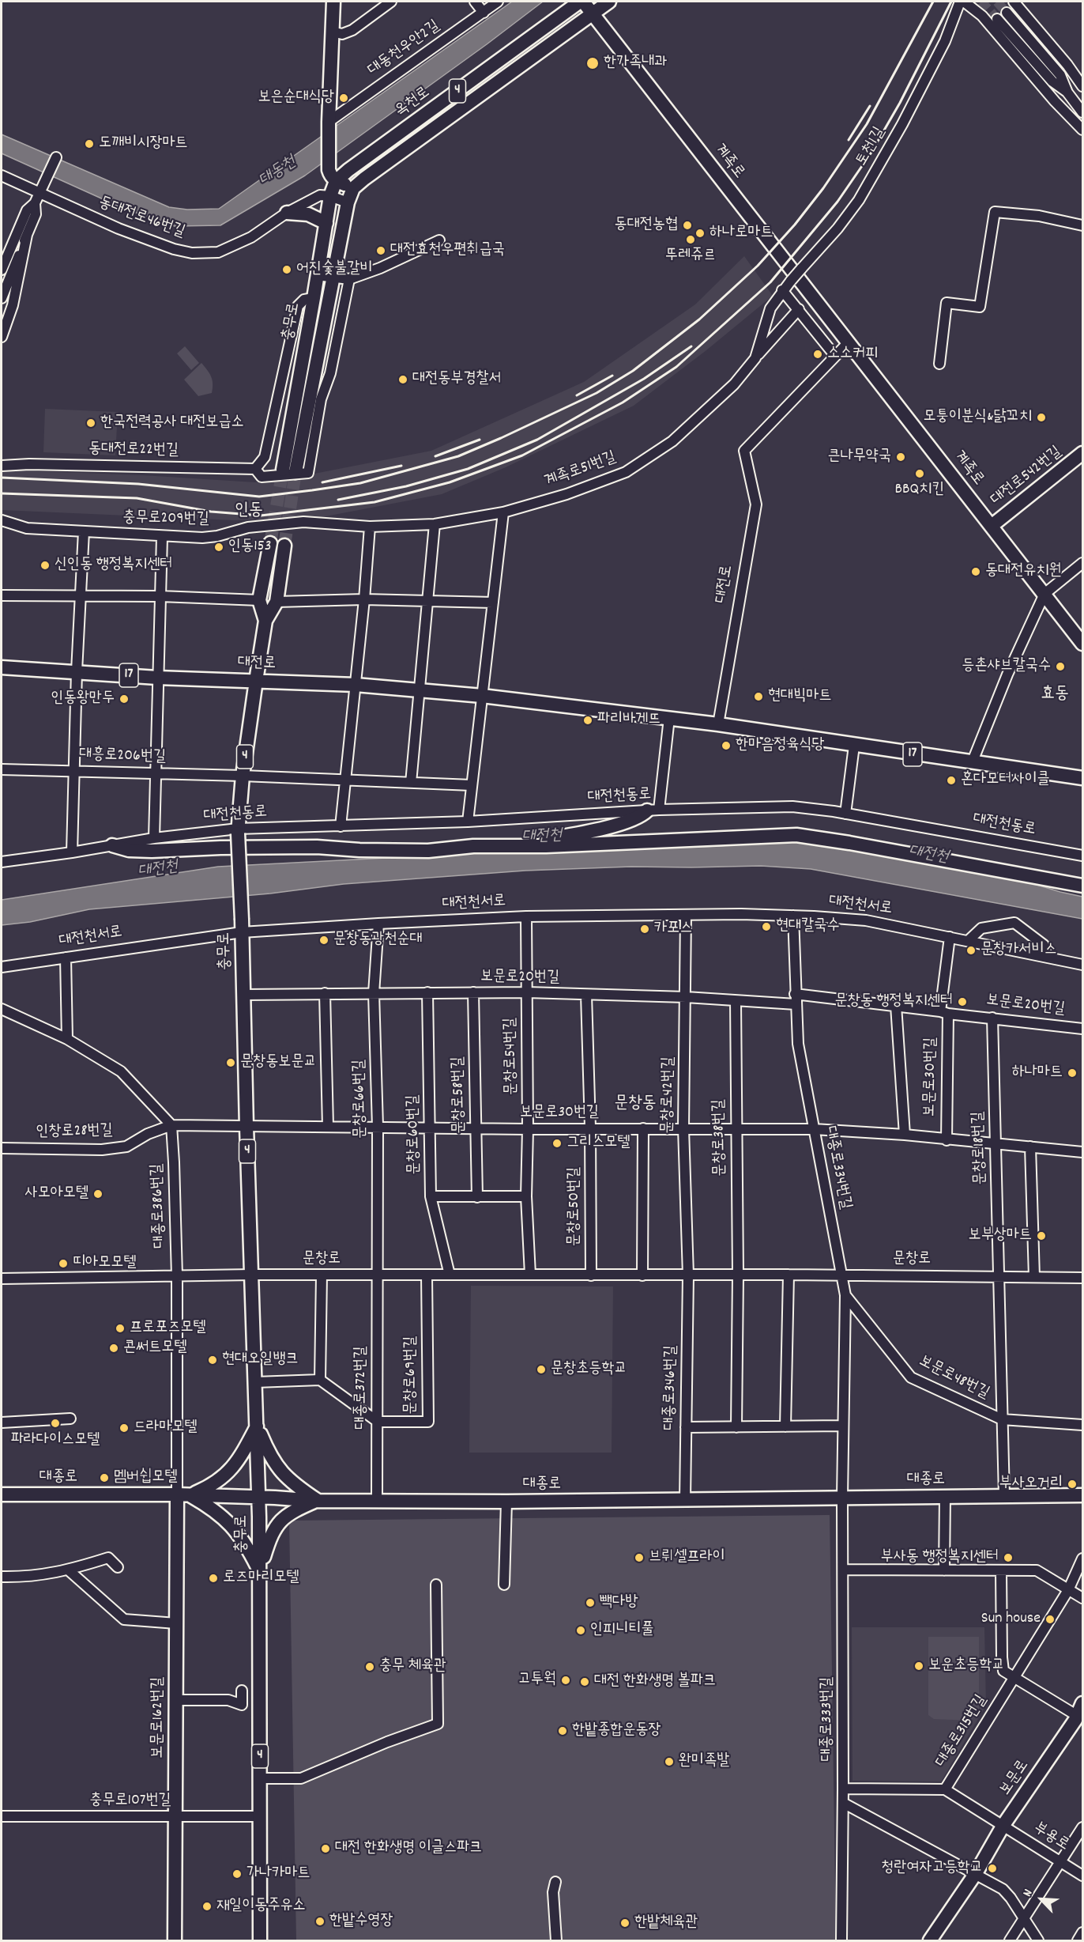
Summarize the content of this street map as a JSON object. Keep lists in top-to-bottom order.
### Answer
{
  "streets": {
    "main road": [
      "4",
      "옥천로",
      "계족로",
      "충무로",
      "대전로542번길",
      "대전로",
      "17",
      "대종로",
      "보문로162번길",
      "보문로"
    ],
    "street": [
      "대동천우안2길",
      "토천1길",
      "동대전로46번길",
      "동대전로22번길",
      "계족로51번길",
      "충무로209번길",
      "대흥로206번길",
      "대전천동로",
      "대전천서로",
      "보문로20번길",
      "문창로54번길",
      "보문로30번길",
      "문창로58번길",
      "문창로42번길",
      "문창로66번길",
      "인창로28번길",
      "문창로60번길",
      "문창로38번길",
      "문창로18번길",
      "대종로334번길",
      "대종로386번길",
      "문창로50번길",
      "문창로",
      "문창로69번길",
      "보문로48번길",
      "대종로372번길",
      "대종로346번길",
      "대종로333번길",
      "대종로315번길",
      "충무로107번길",
      "부용로"
    ]
  },
  "crossings": [
    ["옥천로", "계족로"],
    ["옥천로", "충무로"],
    ["토천1길", "계족로51번길"],
    ["계족로", "대전로542번길"],
    ["동대전로46번길", "충무로"],
    ["충무로", "대전로"],
    ["충무로", "대흥로206번길"],
    ["충무로", "대전천동로"],
    ["충무로", "대전천서로"],
    ["충무로", "보문로20번길"],
    ["충무로", "보문로30번길"],
    ["충무로", "문창로"],
    ["충무로", "대종로"],
    ["충무로", "충무로107번길"],
    ["계족로51번길", "충무로209번길"],
    ["대전천서로", "문창로54번길"],
    ["대전천서로", "문창로42번길"],
    ["대전천서로", "문창로66번길"],
    ["대전천서로", "대종로334번길"],
    ["보문로20번길", "문창로54번길"],
    ["보문로20번길", "보문로30번길"],
    ["보문로20번길", "문창로58번길"],
    ["보문로20번길", "문창로42번길"],
    ["보문로20번길", "문창로66번길"],
    ["보문로20번길", "문창로60번길"],
    ["보문로20번길", "문창로38번길"],
    ["보문로20번길", "문창로18번길"],
    ["보문로20번길", "대종로334번길"],
    ["보문로20번길", "문창로50번길"],
    ["문창로54번길", "보문로30번길"],
    ["문창로54번길", "문창로"],
    ["보문로30번길", "문창로58번길"],
    ["보문로30번길", "문창로42번길"],
    ["보문로30번길", "문창로66번길"],
    ["보문로30번길", "문창로60번길"],
    ["보문로30번길", "문창로38번길"],
    ["보문로30번길", "문창로18번길"],
    ["보문로30번길", "대종로334번길"],
    ["보문로30번길", "문창로50번길"],
    ["문창로42번길", "문창로"],
    ["문창로42번길", "대종로346번길"],
    ["문창로66번길", "문창로"],
    ["문창로66번길", "대종로372번길"],
    ["인창로28번길", "대종로386번길"],
    ["문창로60번길", "문창로"],
    ["문창로38번길", "문창로"],
    ["문창로18번길", "문창로"],
    ["문창로18번길", "보문로48번길"],
    ["문창로18번길", "대종로"],
    ["대종로334번길", "문창로"],
    ["대종로334번길", "보문로48번길"],
    ["대종로334번길", "대종로"],
    ["대종로334번길", "대종로333번길"],
    ["대종로386번길", "문창로"],
    ["대종로386번길", "대종로"],
    ["대종로386번길", "보문로162번길"],
    ["문창로50번길", "문창로"],
    ["문창로", "문창로69번길"],
    ["문창로", "대종로372번길"],
    ["문창로", "대종로346번길"],
    ["문창로69번길", "대종로372번길"],
    ["대종로372번길", "대종로"],
    ["대종로346번길", "대종로"],
    ["대종로", "보문로162번길"],
    ["대종로", "대종로333번길"],
    ["보문로162번길", "충무로107번길"],
    ["대종로333번길", "대종로315번길"],
    ["대종로315번길", "부용로"],
    ["보문로", "부용로"]
  ],
  "districts": ["인동", "효동", "문창동"],
  "water": ["대동천", "대전천"],
  "places": [
    "한가족내과",
    "보은순대식당",
    "도깨비시장마트",
    "동대전농협",
    "하나로마트",
    "뚜레쥬르",
    "대전효천우편취급국",
    "어진숯불갈비",
    "소소커피",
    "대전동부경찰서",
    "모퉁이분식&닭꼬치",
    "한국전력공사 대전보급소",
    "큰나무약국",
    "BBQ치킨",
    "인동153",
    "신인동 행정복지센터",
    "동대전유치원",
    "등촌샤브칼국수",
    "현대빅마트",
    "인동왕만두",
    "파리바게뜨",
    "한마음정육식당",
    "혼다모터사이클",
    "현대칼국수",
    "카포스",
    "문창동광천순대",
    "문창카서비스",
    "문창동 행정복지센터",
    "문창동보문교",
    "하나마트",
    "그리스모텔",
    "사모아모텔",
    "보부상마트",
    "띠아모모텔",
    "프로포즈모텔",
    "콘써트모텔",
    "현대오일뱅크",
    "문창초등학교",
    "파라다이스모텔",
    "드라마모텔",
    "멤버쉽모텔",
    "부사오거리",
    "브뤼셀프라이",
    "부사동 행정복지센터",
    "로즈마리모텔",
    "빽다방",
    "Sun house",
    "인피니티풀",
    "보운초등학교",
    "충무 체육관",
    "고투웍",
    "대전 한화생명 볼파크",
    "한밭종합운동장",
    "완미족발",
    "대전 한화생명 이글스파크",
    "청란여자고등학교",
    "가나카마트",
    "재일이동주유소",
    "한밭수영장",
    "한밭체육관"
  ],
  "north": "top left"
}
